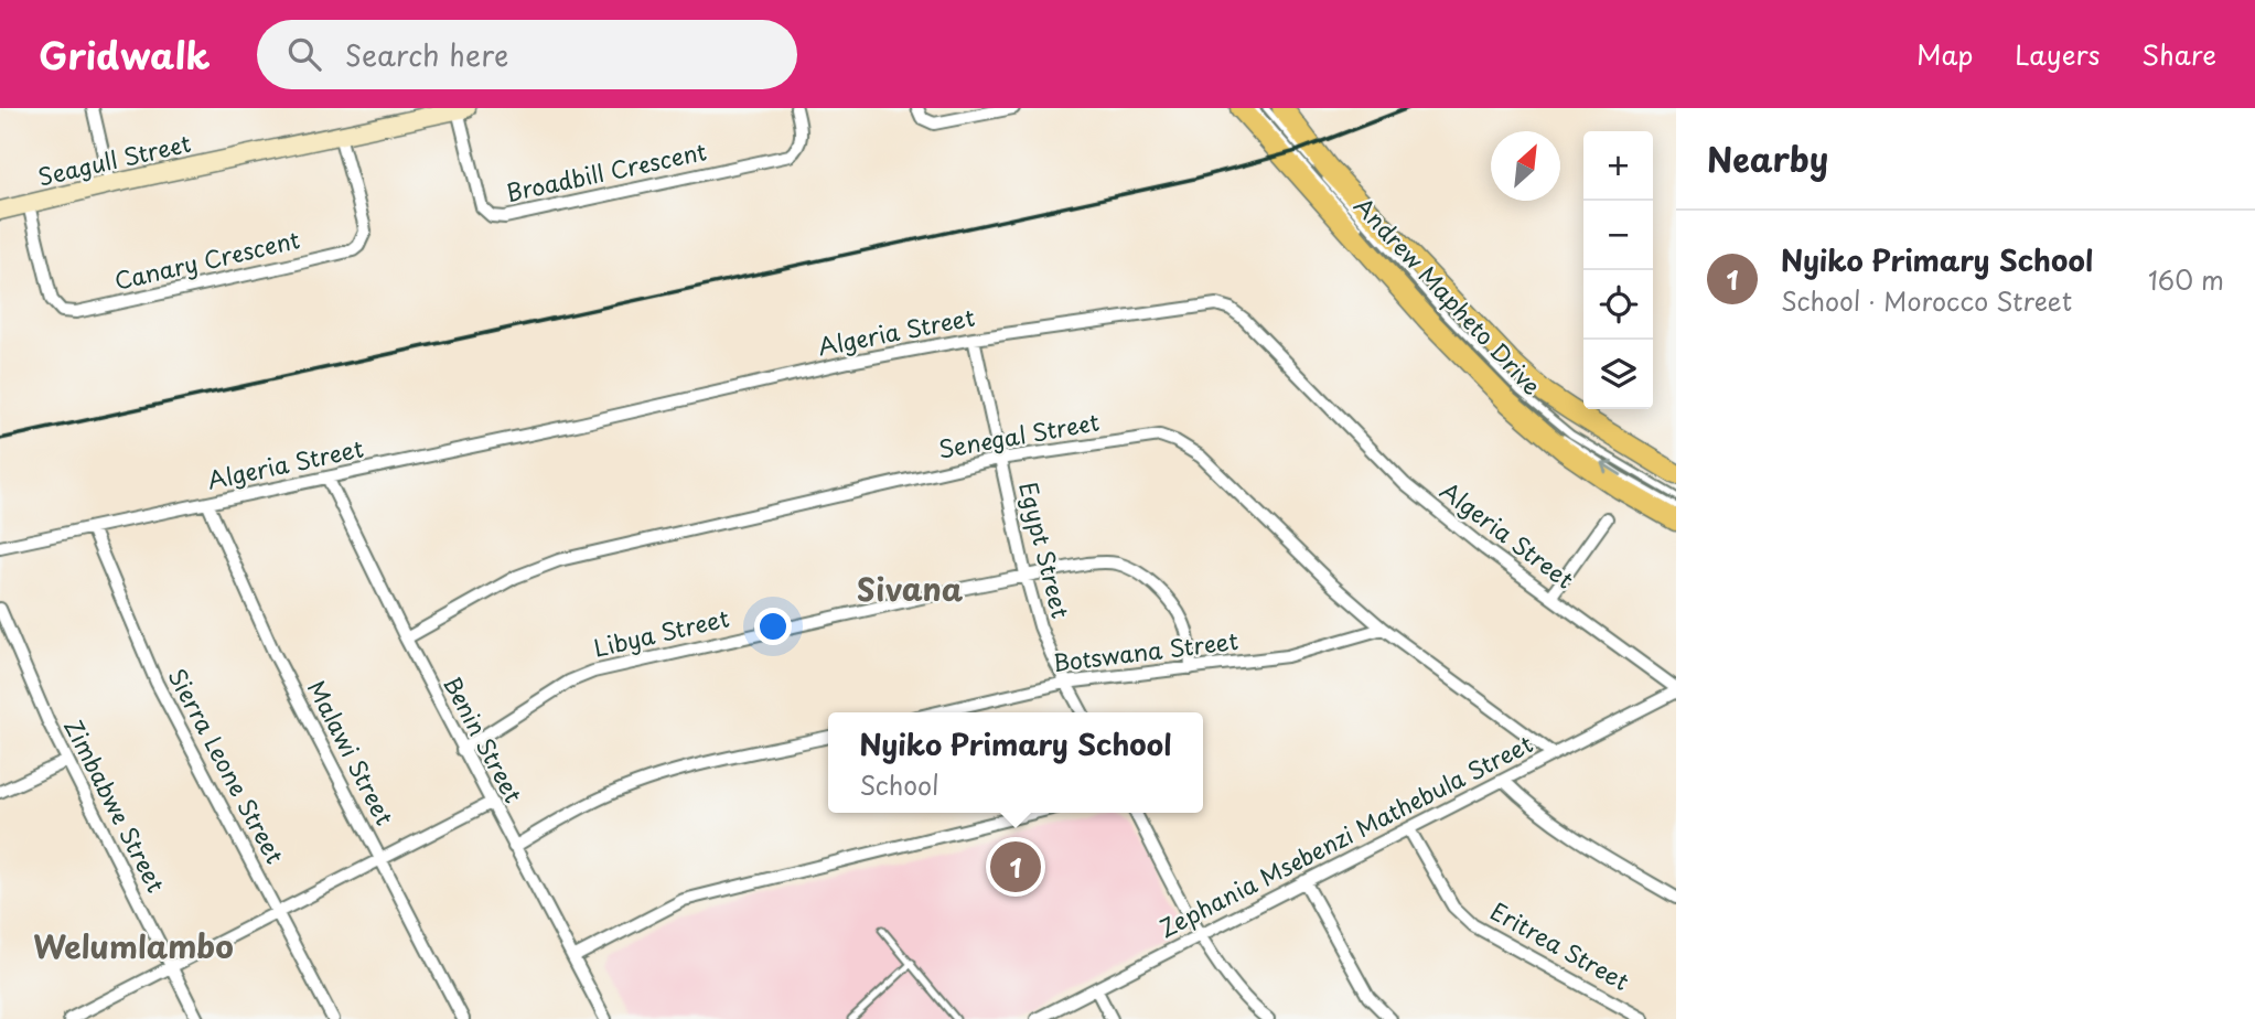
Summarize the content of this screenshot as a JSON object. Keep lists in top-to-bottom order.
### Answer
{
  "streets": {
    "main road": ["Andrew Mapheto Drive"],
    "street": [
      "Seagull Street",
      "Broadbill Crescent",
      "Canary Crescent",
      "Algeria Street",
      "Senegal Street",
      "Egypt Street",
      "Libya Street",
      "Botswana Street",
      "Benin Street",
      "Malawi Street",
      "Sierra Leone Street",
      "Zimbabwe Street",
      "Zephania Msebenzi Mathebula Street",
      "Eritrea Street"
    ]
  },
  "crossings": [
    ["Seagull Street", "Broadbill Crescent"],
    ["Seagull Street", "Canary Crescent"],
    ["Algeria Street", "Egypt Street"],
    ["Algeria Street", "Benin Street"],
    ["Algeria Street", "Malawi Street"],
    ["Algeria Street", "Sierra Leone Street"],
    ["Algeria Street", "Zephania Msebenzi Mathebula Street"],
    ["Senegal Street", "Egypt Street"],
    ["Senegal Street", "Botswana Street"],
    ["Senegal Street", "Benin Street"],
    ["Senegal Street", "Zephania Msebenzi Mathebula Street"],
    ["Egypt Street", "Libya Street"],
    ["Egypt Street", "Botswana Street"],
    ["Libya Street", "Botswana Street"],
    ["Libya Street", "Benin Street"],
    ["Zephania Msebenzi Mathebula Street", "Eritrea Street"]
  ],
  "districts": ["Sivana", "Welumlambo"],
  "north": "top right",
  "page": {
    "header": "Gridwalk",
    "search": "Search here",
    "nav": ["Map", "Layers", "Share"],
    "heading": "Nearby",
    "map_buttons": ["+", "−"],
    "list": [
      {
        "mark": "1",
        "name": "Nyiko Primary School",
        "note": "School · Morocco Street",
        "value": "160 m"
      }
    ],
    "popup": ["Nyiko Primary School", "School"],
    "pins": "1"
  }
}
